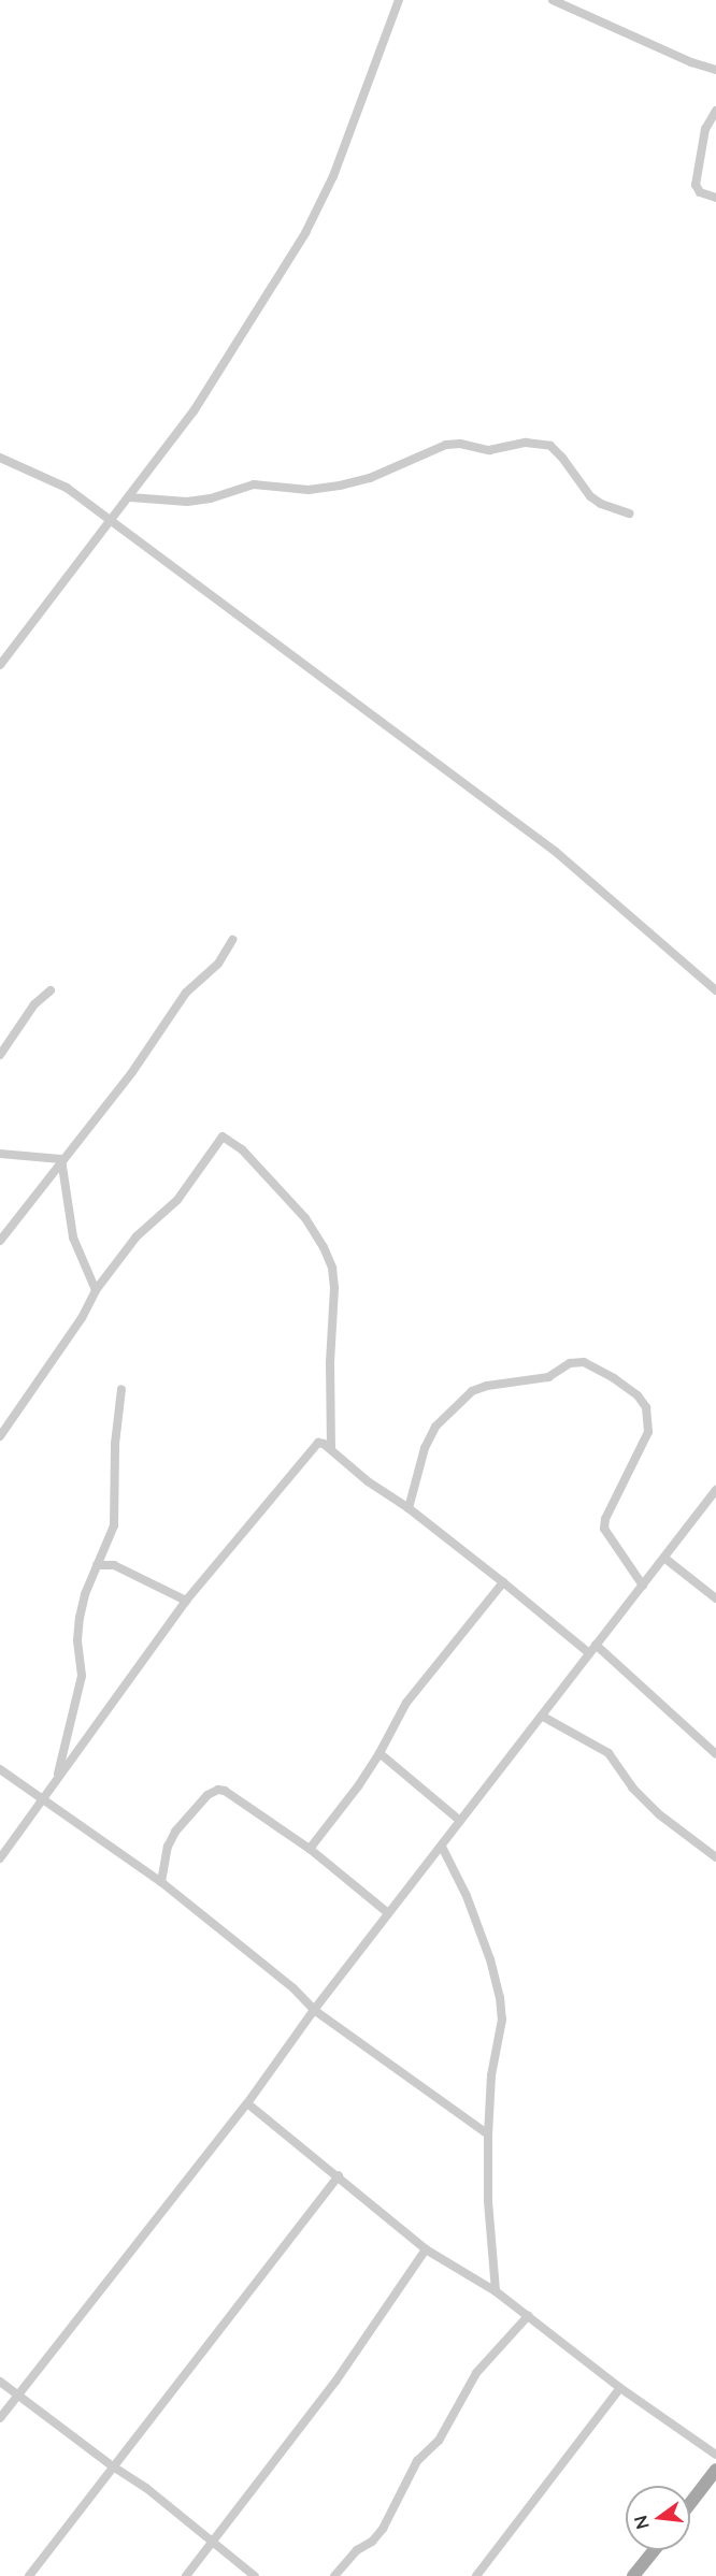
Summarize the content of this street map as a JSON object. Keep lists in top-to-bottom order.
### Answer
{
  "north": "left"
}
